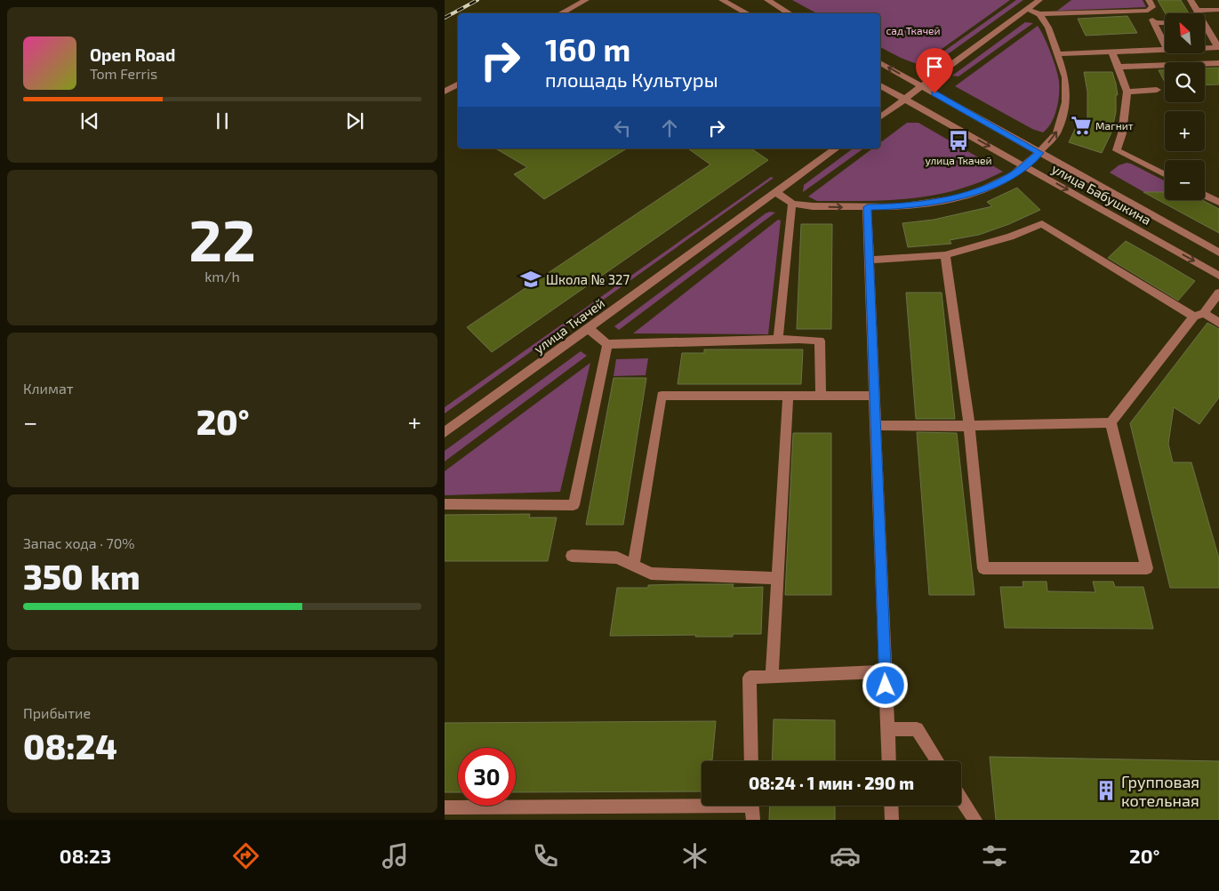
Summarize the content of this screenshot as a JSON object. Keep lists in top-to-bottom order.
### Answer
{
  "streets": {
    "street": ["улица Бабушкина", "улица Ткачей"]
  },
  "parks": ["сад Ткачей"],
  "places": {
    "supermarket": ["Магнит"],
    "bus stop": ["улица Ткачей"],
    "school or university": ["Школа № 327"],
    "building": ["Групповая котельная"]
  },
  "north": "top left",
  "page": {
    "map_buttons": ["+", "−"],
    "turn": ["160 m", "площадь Культуры"],
    "song": ["Open Road", "Tom Ferris"],
    "tile": [
      ["22", "km/h"],
      "Климат",
      ["Запас хода · 70%", "350 km"],
      ["Прибытие", "08:24"]
    ],
    "heat": ["−", "20°", "+"],
    "limit": "30",
    "trip": "08:24 · 1 мин · 290 m",
    "tabs": ["08:23", "20°"]
  }
}
